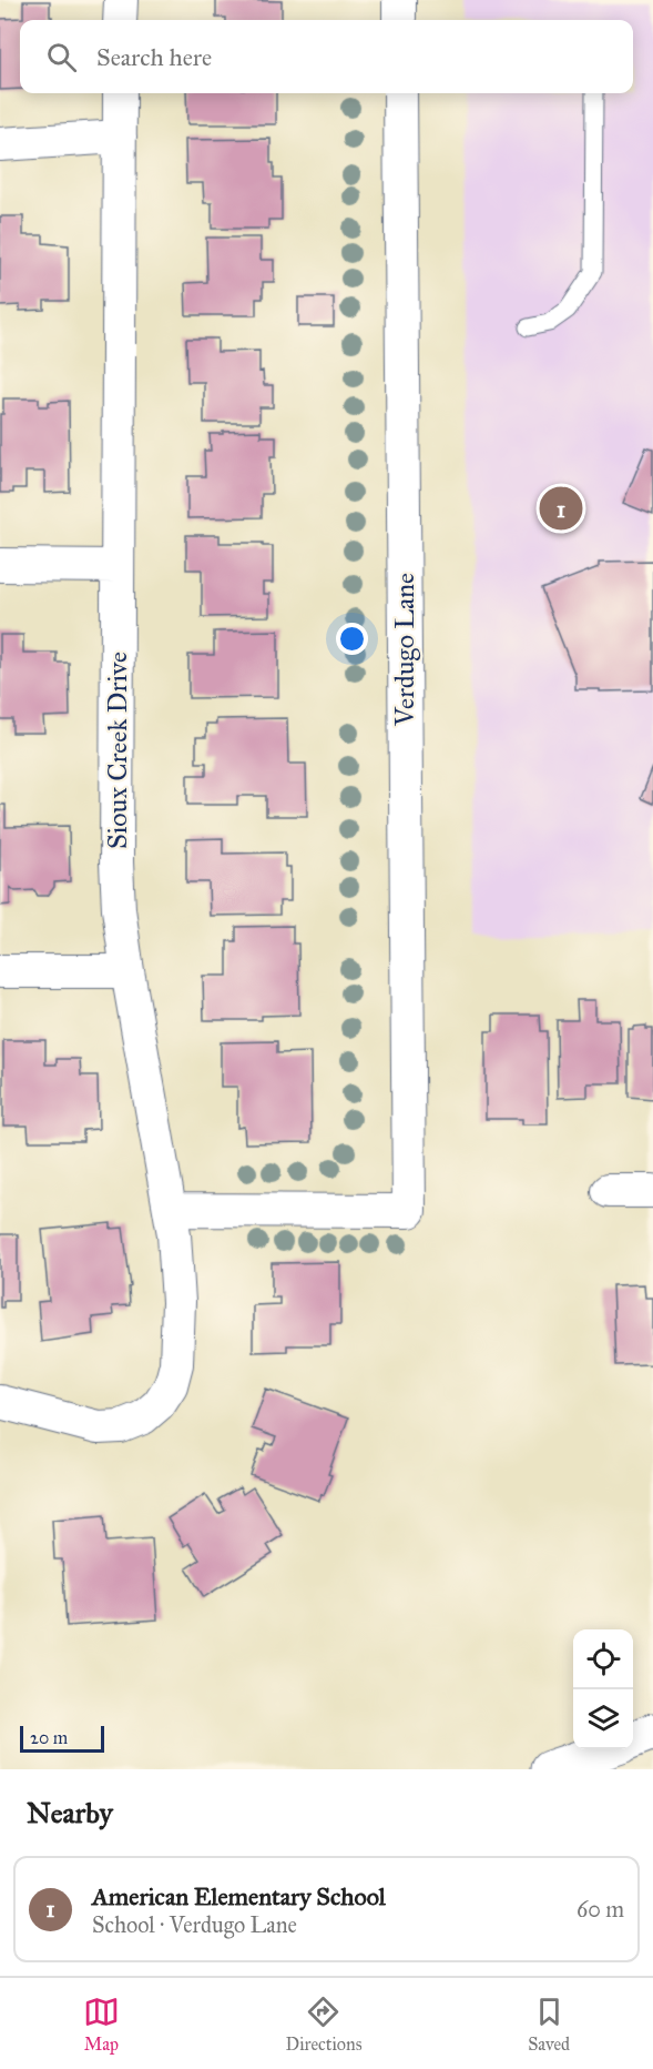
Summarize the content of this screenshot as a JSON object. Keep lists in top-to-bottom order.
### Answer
{
  "streets": {
    "street": ["Verdugo Lane", "Sioux Creek Drive"]
  },
  "crossings": [
    ["Verdugo Lane", "Sioux Creek Drive"]
  ],
  "scale_bar": "20 m",
  "page": {
    "search": "Search here",
    "pins": "1",
    "scale": "20 m",
    "heading": "Nearby",
    "list": [
      {
        "mark": "1",
        "name": "American Elementary School",
        "note": "School · Verdugo Lane",
        "value": "60 m"
      }
    ],
    "nav": ["Map", "Directions", "Saved"]
  }
}
